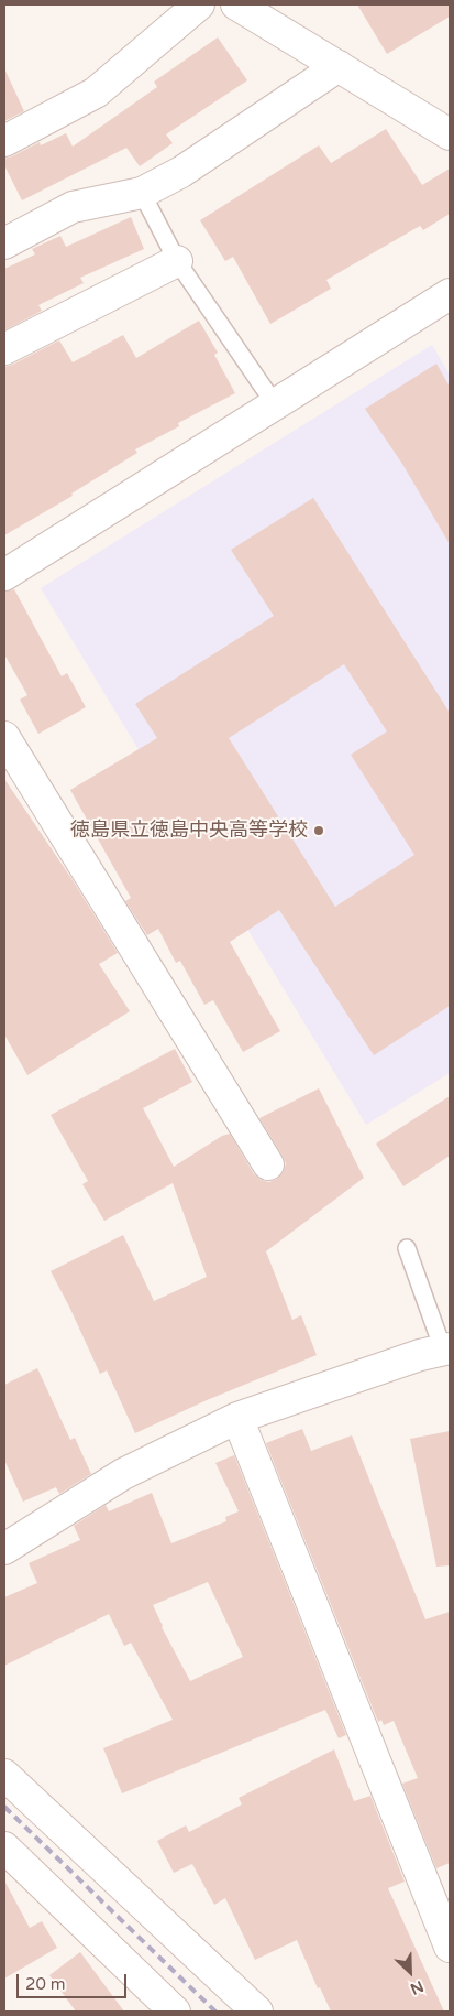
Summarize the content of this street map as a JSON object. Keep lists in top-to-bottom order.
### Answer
{
  "places": ["徳島県立徳島中央高等学校"],
  "scale_bar": "20 m",
  "north": "bottom right"
}
